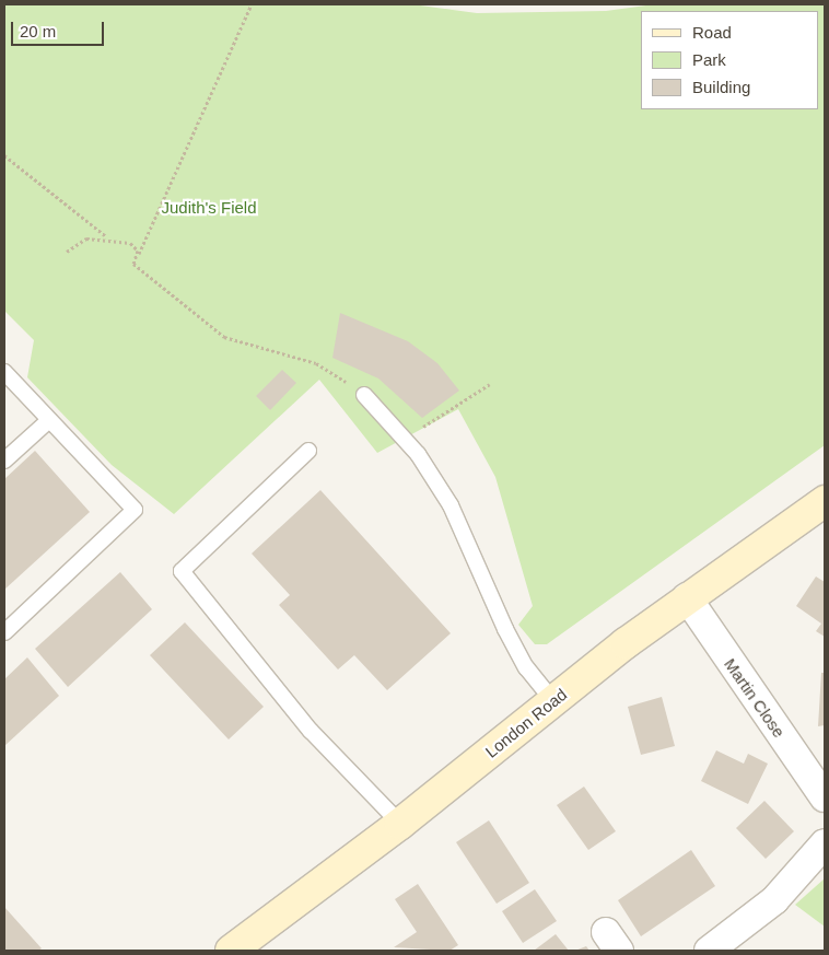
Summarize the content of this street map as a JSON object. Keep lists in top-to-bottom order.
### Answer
{
  "streets": {
    "street": ["Martin Close", "London Road"]
  },
  "crossings": [
    ["Martin Close", "London Road"]
  ],
  "parks": ["Judith's Field"],
  "legend": ["Road", "Park", "Building"],
  "scale_bar": "20 m"
}
